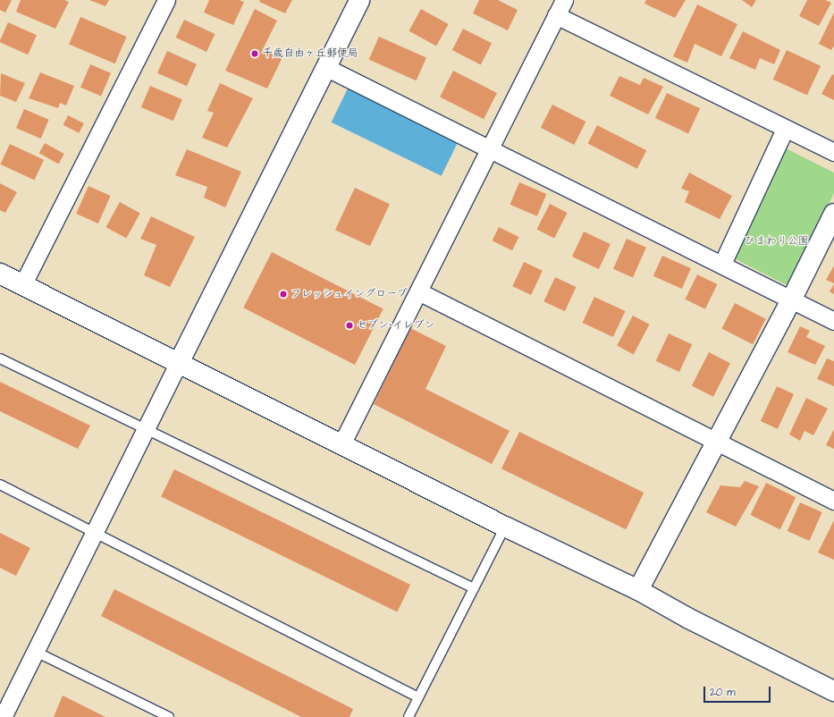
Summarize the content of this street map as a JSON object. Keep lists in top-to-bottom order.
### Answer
{
  "parks": ["ひまわり公園"],
  "places": ["千歳自由ヶ丘郵便局", "フレッシュイングローブ", "セブン-イレブン"],
  "scale_bar": "20 m"
}
